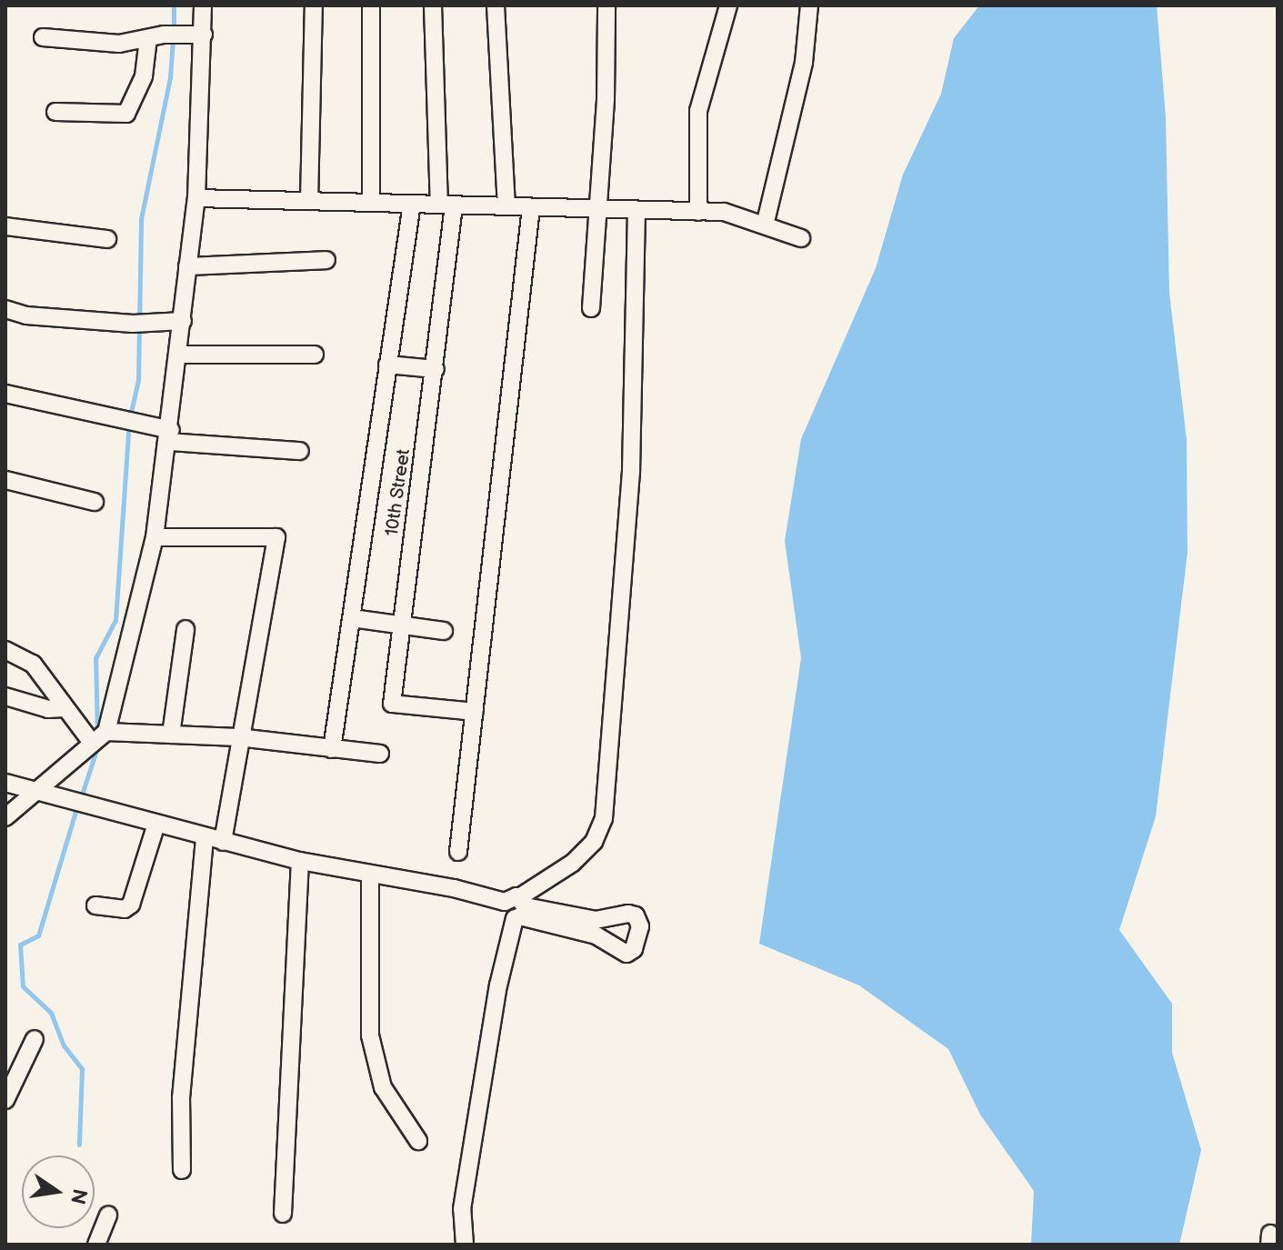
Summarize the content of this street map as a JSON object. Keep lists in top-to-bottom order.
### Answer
{
  "streets": {
    "street": ["10th Street"]
  },
  "north": "right"
}
